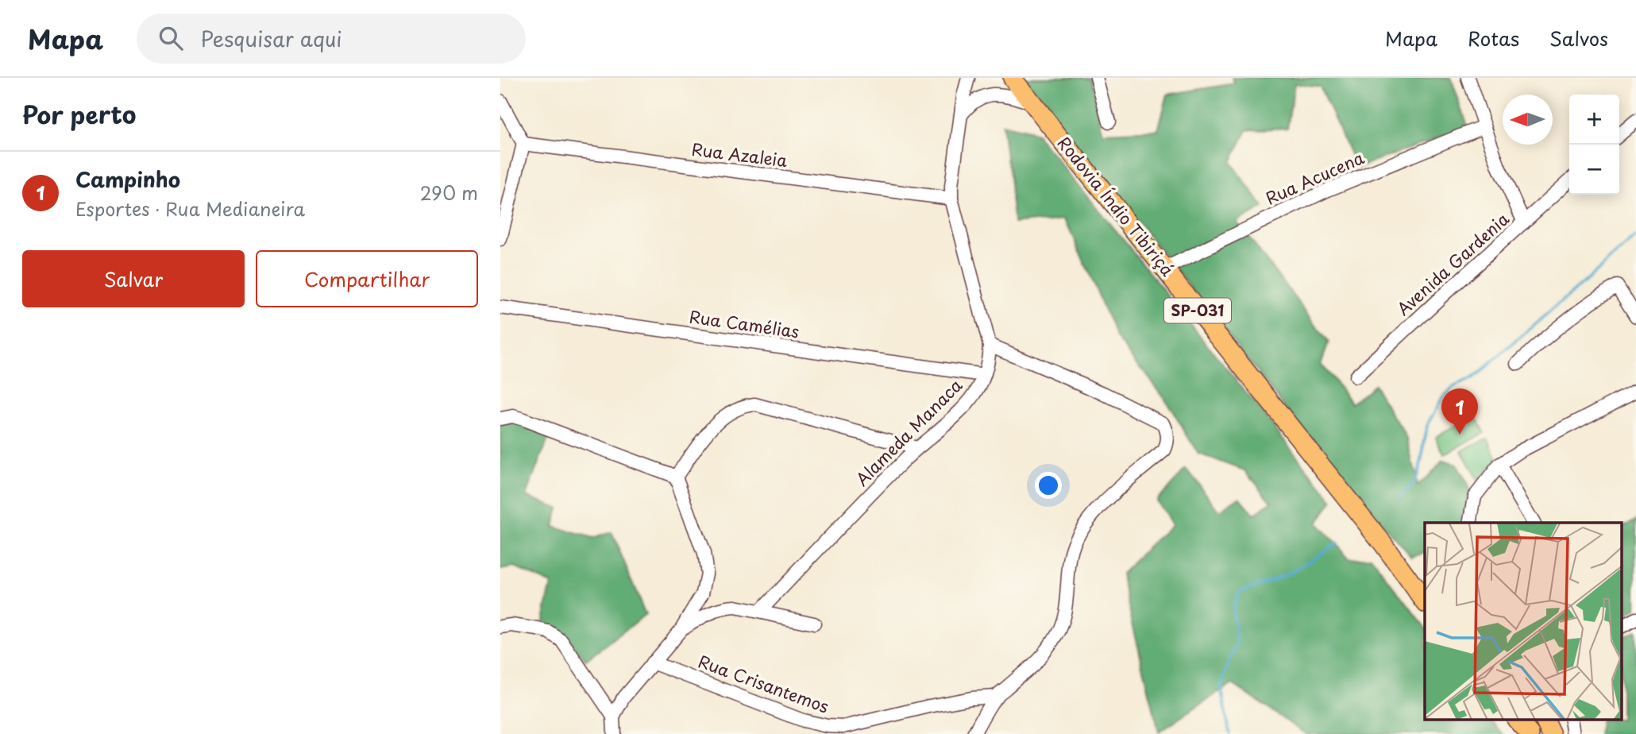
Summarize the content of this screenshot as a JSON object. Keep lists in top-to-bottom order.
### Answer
{
  "streets": {
    "highway": ["Rodovia Índio Tibiriçá", "SP-031"],
    "street": [
      "Rua Azaleia",
      "Rua Acucena",
      "Avenida Gardenia",
      "Rua Camélias",
      "Alameda Manaca",
      "Rua Crisantemos"
    ]
  },
  "crossings": [
    ["Rua Azaleia", "Alameda Manaca"],
    ["Rua Acucena", "Rodovia Índio Tibiriçá"],
    ["Rua Camélias", "Alameda Manaca"]
  ],
  "north": "left",
  "page": {
    "header": "Mapa",
    "search": "Pesquisar aqui",
    "nav": ["Mapa", "Rotas", "Salvos"],
    "heading": "Por perto",
    "map_buttons": ["+", "−"],
    "list": [
      {
        "mark": "1",
        "name": "Campinho",
        "note": "Esportes · Rua Medianeira",
        "value": "290 m"
      }
    ],
    "buttons": ["Salvar", "Compartilhar"],
    "pins": "1"
  }
}
